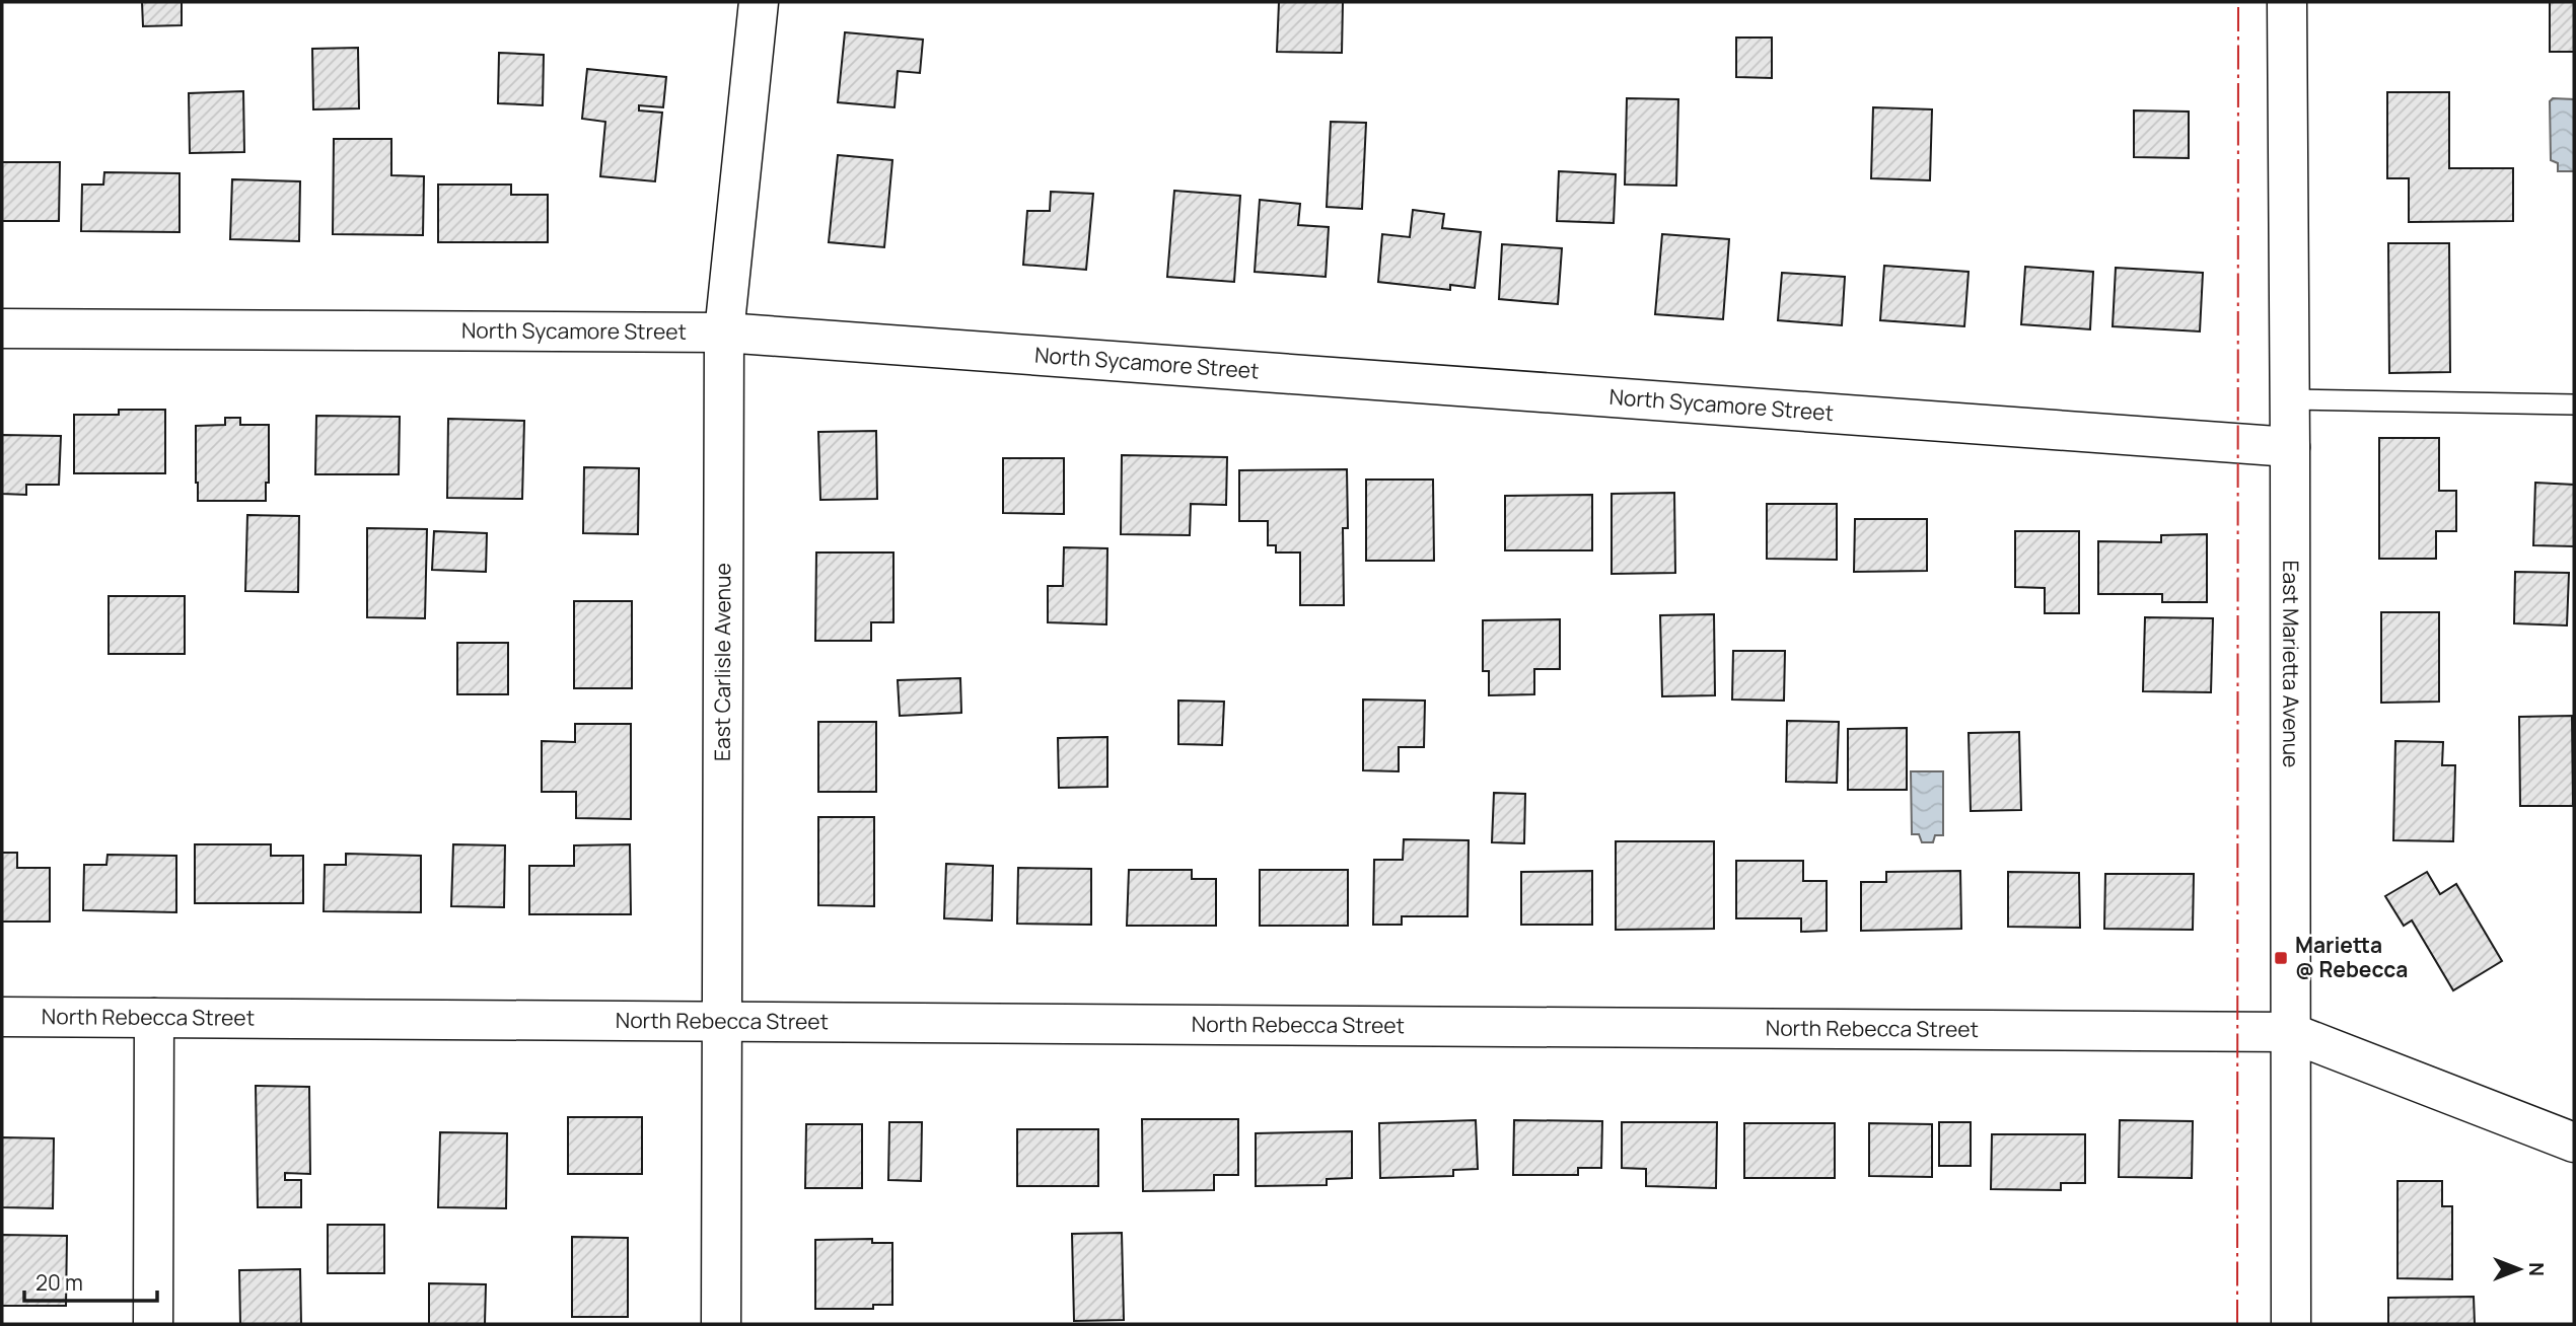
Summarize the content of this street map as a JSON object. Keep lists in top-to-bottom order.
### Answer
{
  "streets": {
    "street": [
      "North Sycamore Street",
      "East Carlisle Avenue",
      "East Marietta Avenue",
      "North Rebecca Street"
    ]
  },
  "crossings": [
    ["North Sycamore Street", "East Carlisle Avenue"],
    ["North Sycamore Street", "East Marietta Avenue"],
    ["East Carlisle Avenue", "North Rebecca Street"],
    ["East Marietta Avenue", "North Rebecca Street"]
  ],
  "places": {
    "transit": ["Marietta @ Rebecca"]
  },
  "scale_bar": "20 m",
  "north": "right"
}
